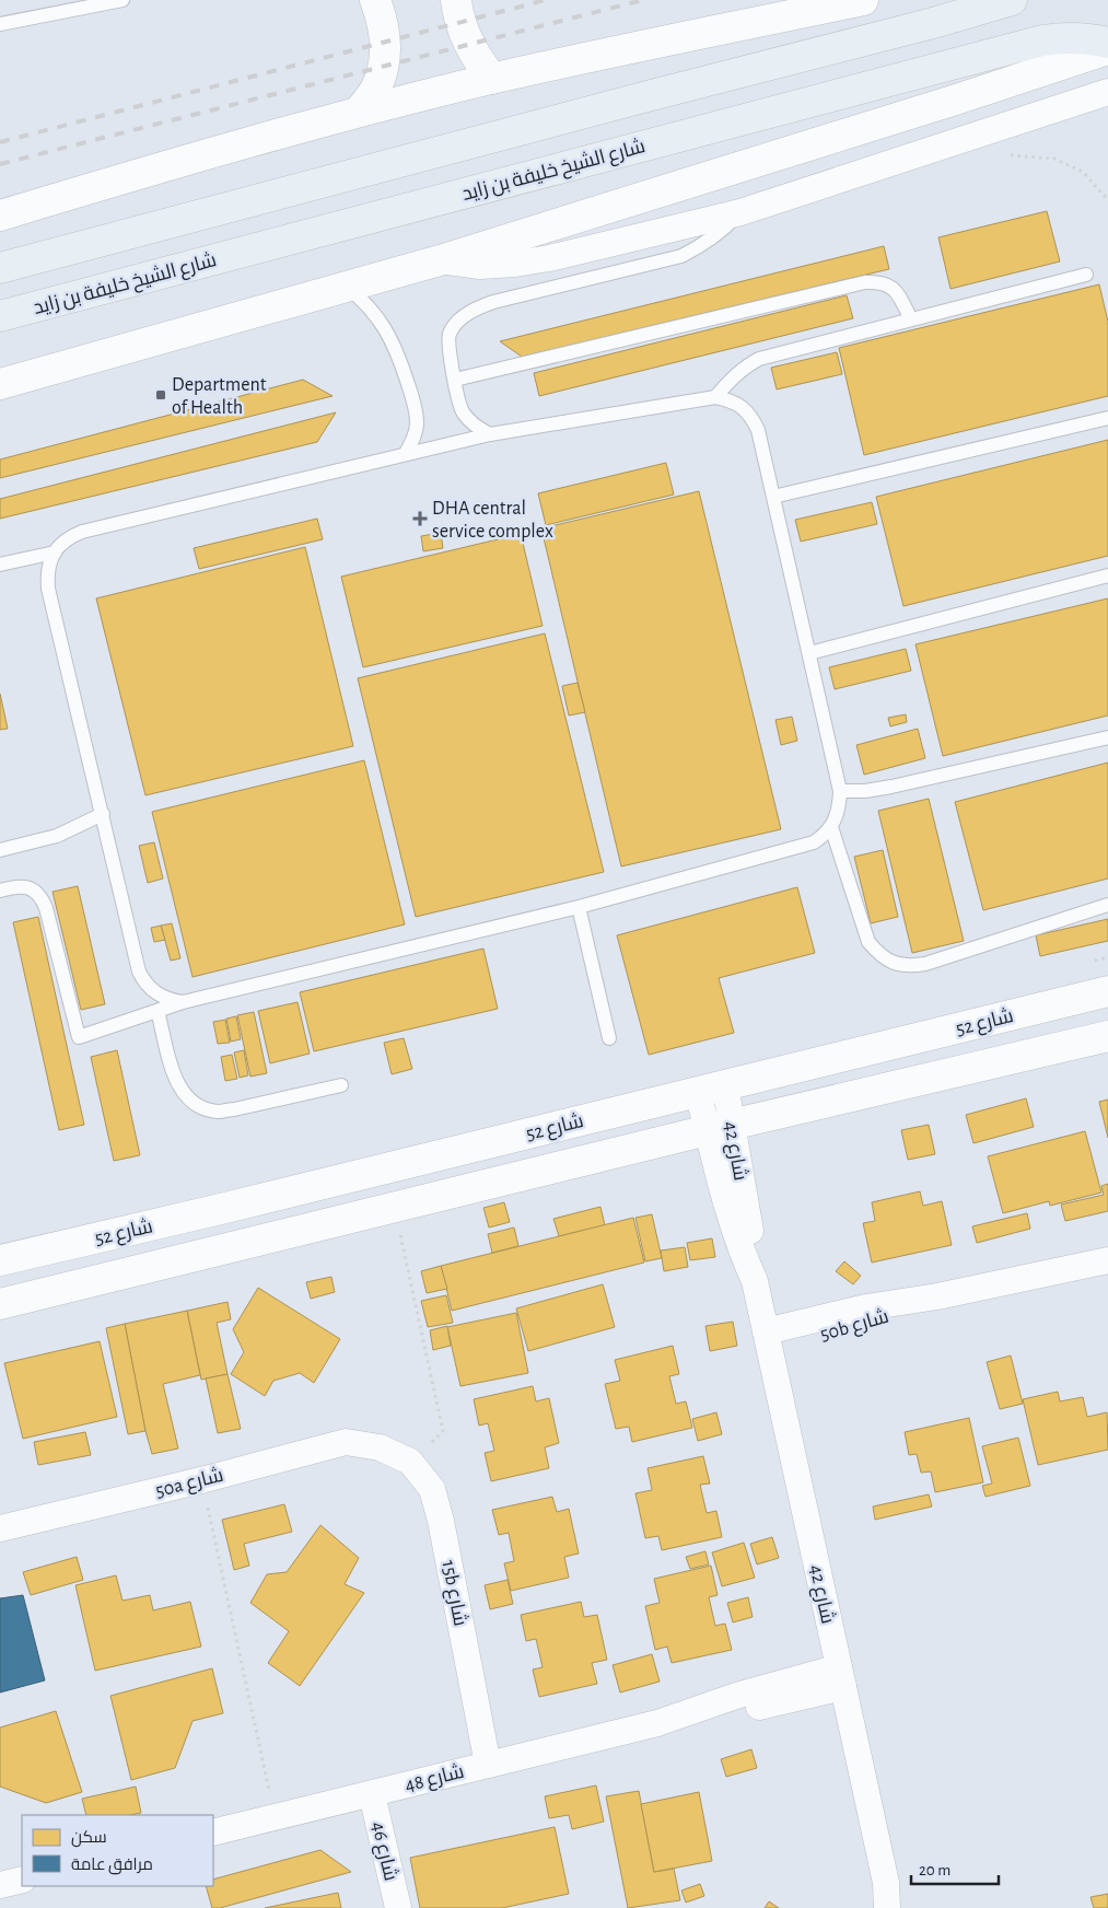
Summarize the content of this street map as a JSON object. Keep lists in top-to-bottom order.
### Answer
{
  "streets": {
    "main road": ["شارع الشيخ خليفة بن زايد", "شارع 52"],
    "street": [
      "شارع 42",
      "50b شارع",
      "50a شارع",
      "15b شارع",
      "شارع 48",
      "شارع 46"
    ]
  },
  "crossings": [
    ["شارع 52", "شارع 42"],
    ["شارع 42", "50b شارع"],
    ["شارع 42", "شارع 48"],
    ["50a شارع", "15b شارع"],
    ["15b شارع", "شارع 48"],
    ["شارع 48", "شارع 46"]
  ],
  "places": {
    "transit": ["Department of Health"],
    "health": ["DHA central service complex"]
  },
  "legend": ["سكن", "مرافق عامة"],
  "scale_bar": "20 m"
}
